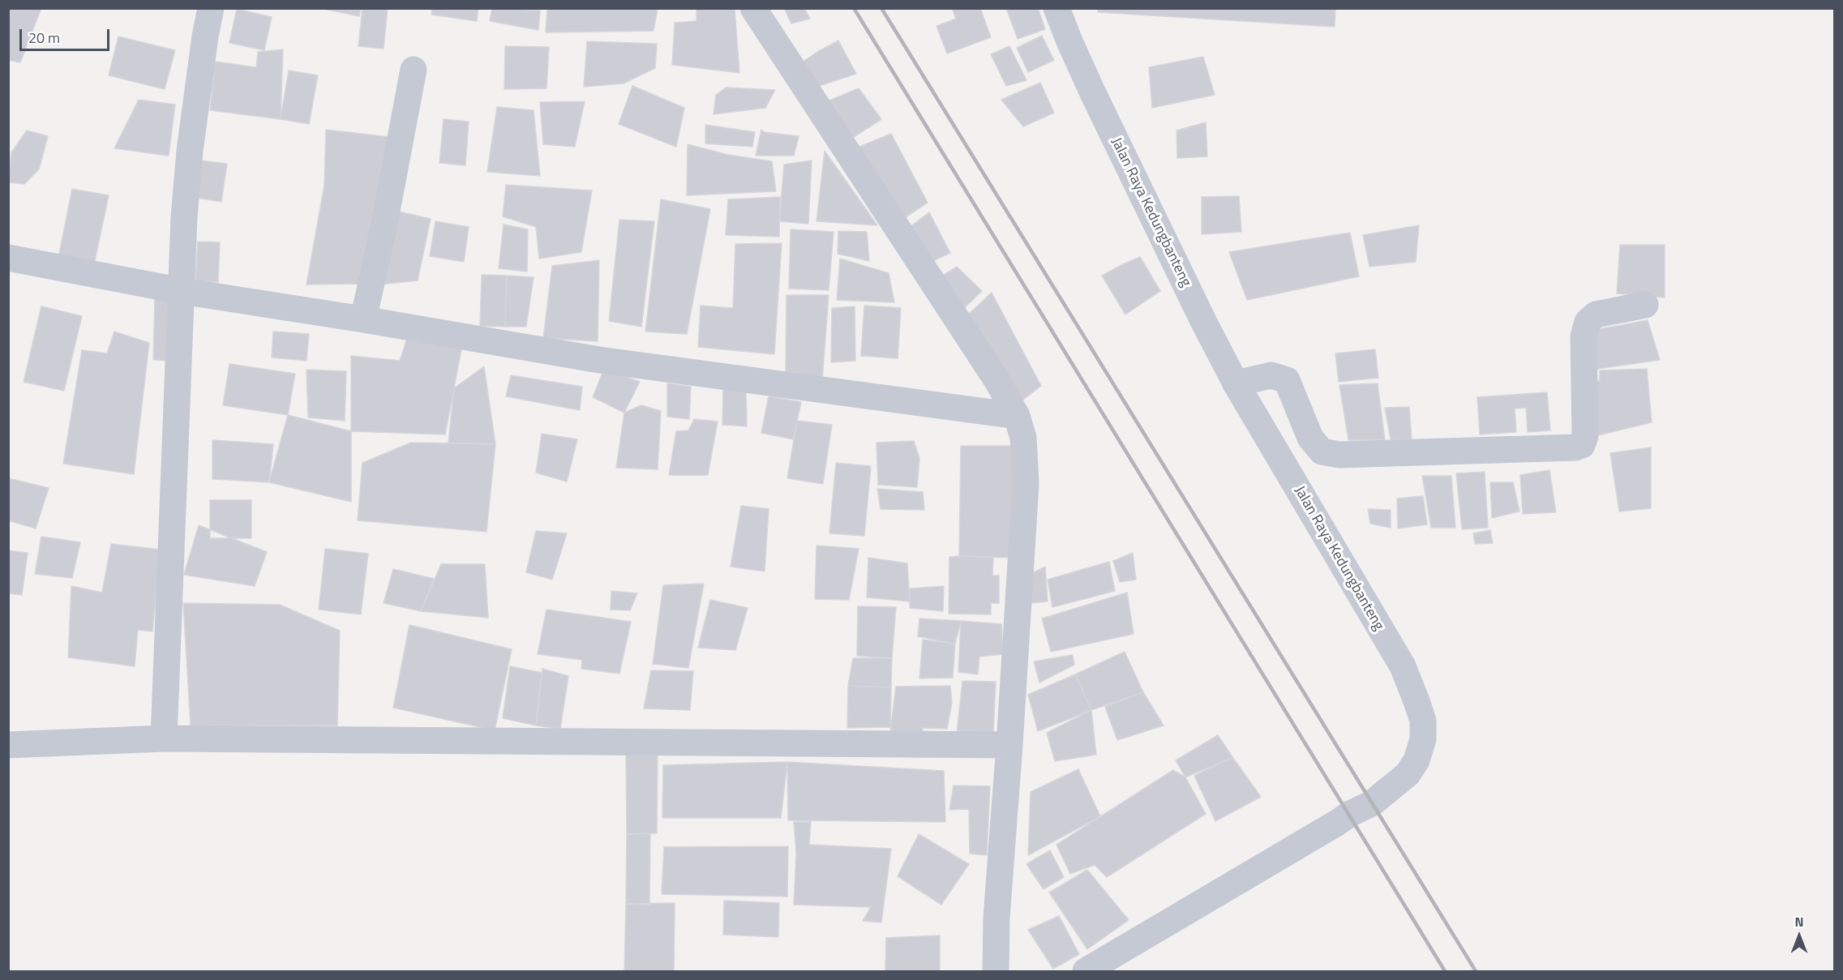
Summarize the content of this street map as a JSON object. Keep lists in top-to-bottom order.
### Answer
{
  "streets": {
    "street": ["Jalan Raya Kedungbanteng"]
  },
  "scale_bar": "20 m",
  "north": "top"
}
